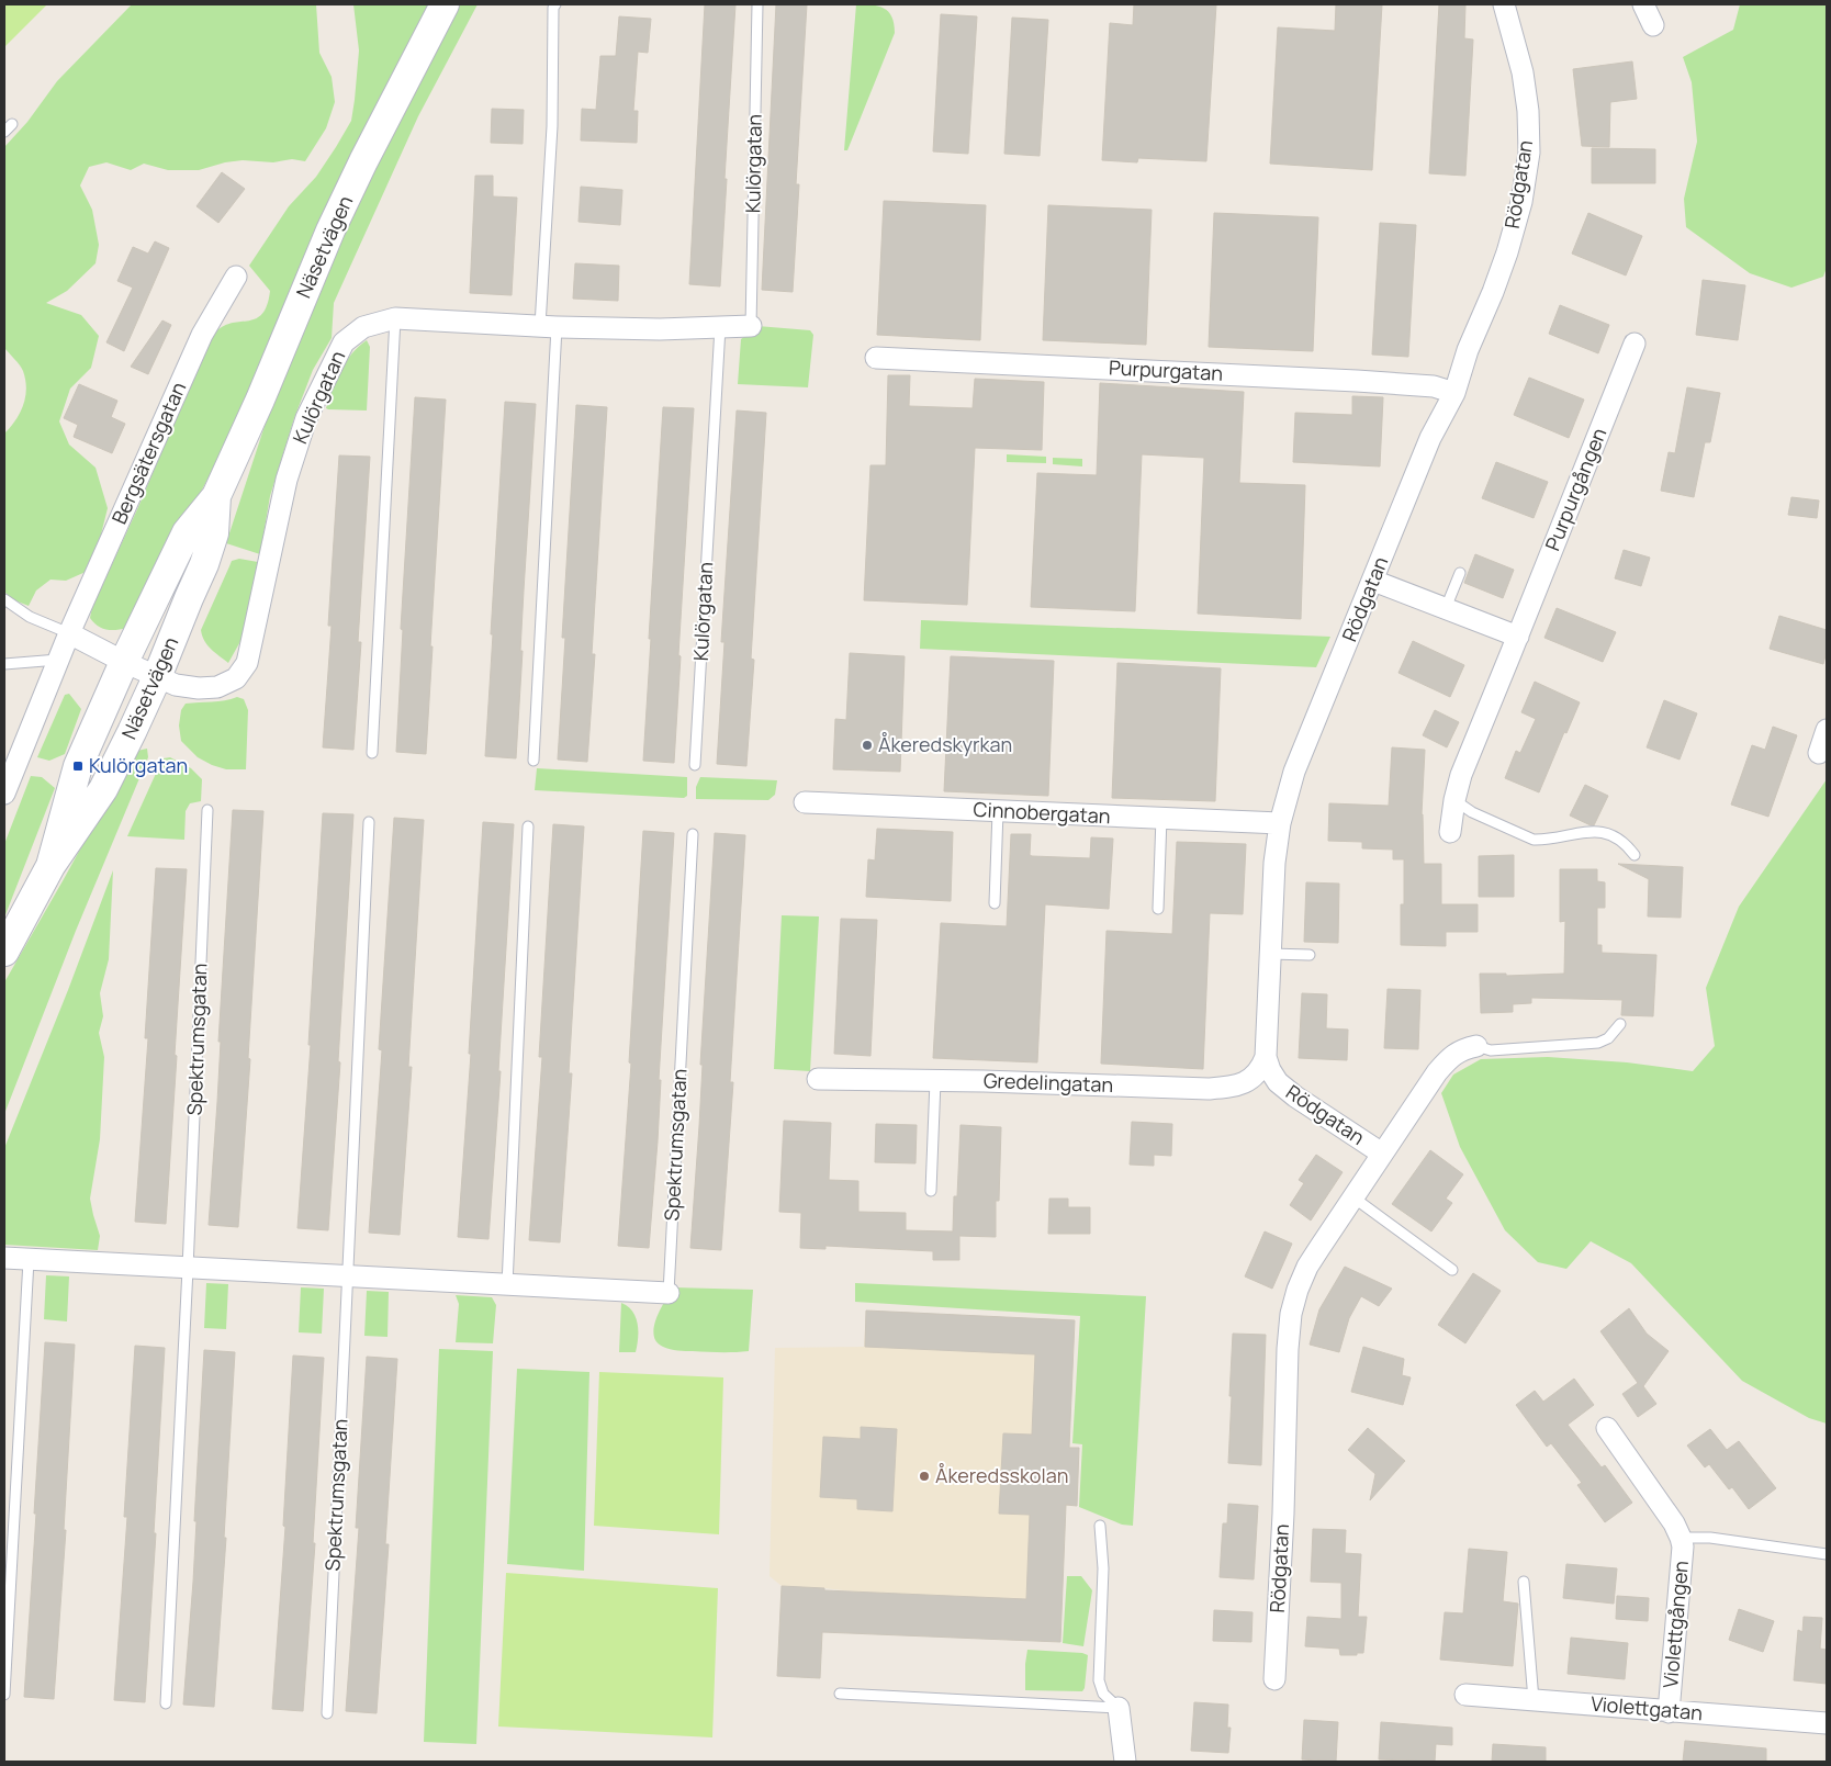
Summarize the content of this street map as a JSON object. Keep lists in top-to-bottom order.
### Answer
{
  "streets": {
    "street": [
      "Kulörgatan",
      "Rödgatan",
      "Näsetvägen",
      "Purpurgatan",
      "Bergsätersgatan",
      "Purpurgången",
      "Cinnobergatan",
      "Spektrumsgatan",
      "Gredelingatan",
      "Violettgången",
      "Violettgatan"
    ]
  },
  "crossings": [
    ["Kulörgatan", "Näsetvägen"],
    ["Rödgatan", "Purpurgatan"],
    ["Rödgatan", "Cinnobergatan"],
    ["Rödgatan", "Gredelingatan"],
    ["Violettgången", "Violettgatan"]
  ],
  "places": {
    "other": ["Åkeredskyrkan", "Åkeredsskolan"],
    "transit": ["Kulörgatan"]
  }
}
